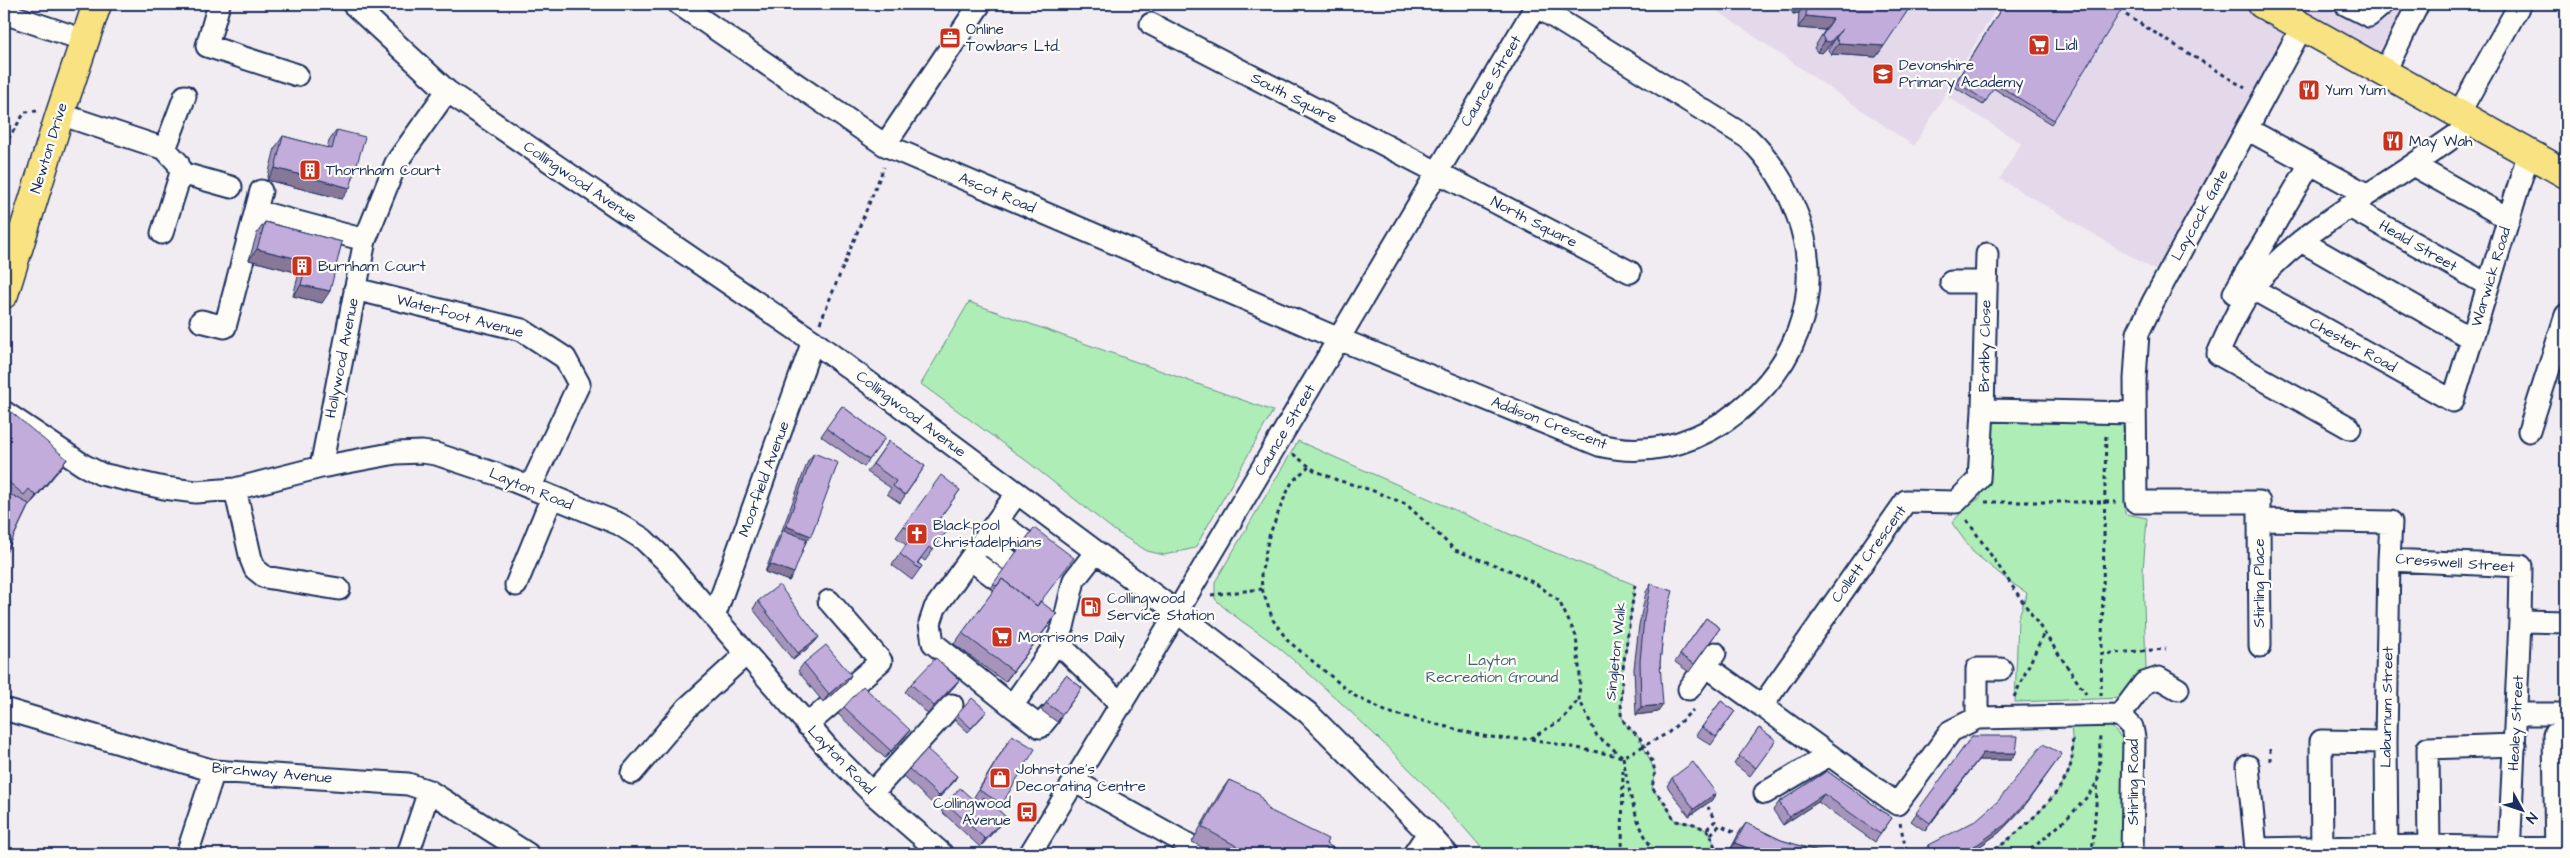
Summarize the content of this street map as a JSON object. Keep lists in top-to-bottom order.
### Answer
{
  "streets": {
    "main road": ["Newton Drive"],
    "street": [
      "Caunce Street",
      "South Square",
      "Collingwood Avenue",
      "Ascot Road",
      "Laycock Gate",
      "North Square",
      "Heald Street",
      "Warwick Road",
      "Waterfoot Avenue",
      "Chester Road",
      "Bratby Close",
      "Hollywood Avenue",
      "Addison Crescent",
      "Moorfield Avenue",
      "Layton Road",
      "Collett Crescent",
      "Cresswell Street",
      "Stirling Place",
      "Laburnum Street",
      "Healey Street",
      "Birchway Avenue",
      "Stirling Road"
    ],
    "path": ["Singleton Walk"]
  },
  "crossings": [
    ["Caunce Street", "South Square"],
    ["Caunce Street", "Collingwood Avenue"],
    ["Caunce Street", "Ascot Road"],
    ["Caunce Street", "North Square"],
    ["Caunce Street", "Addison Crescent"],
    ["South Square", "North Square"],
    ["Collingwood Avenue", "Hollywood Avenue"],
    ["Collingwood Avenue", "Moorfield Avenue"],
    ["Ascot Road", "Addison Crescent"],
    ["Heald Street", "Warwick Road"],
    ["Warwick Road", "Chester Road"],
    ["Waterfoot Avenue", "Hollywood Avenue"],
    ["Waterfoot Avenue", "Layton Road"],
    ["Hollywood Avenue", "Layton Road"],
    ["Moorfield Avenue", "Layton Road"],
    ["Cresswell Street", "Stirling Place"],
    ["Cresswell Street", "Laburnum Street"],
    ["Cresswell Street", "Healey Street"]
  ],
  "parks": ["Layton Recreation Ground"],
  "places": {
    "office": ["Online Towbars Ltd."],
    "supermarket": ["Lidl", "Morrisons Daily"],
    "school or university": ["Devonshire Primary Academy"],
    "restaurant": ["Yum Yum", "May Wah"],
    "building": ["Thornham Court", "Burnham Court"],
    "church": ["Blackpool Christadelphians"],
    "fuel station": ["Collingwood Service Station"],
    "shop": ["Johnstone's Decorating Centre"],
    "bus stop": ["Collingwood Avenue"]
  },
  "north": "bottom right"
}
